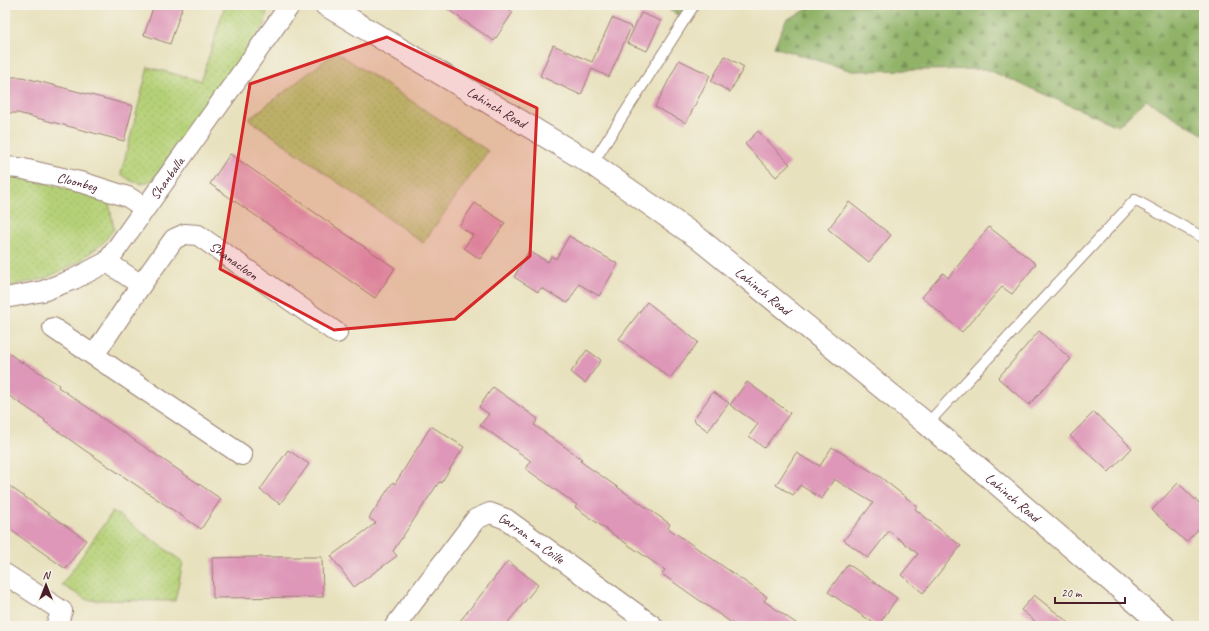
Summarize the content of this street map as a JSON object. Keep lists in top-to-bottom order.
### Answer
{
  "streets": {
    "main road": ["Lahinch Road"],
    "street": [
      "Shanballa",
      "Cloonbeg",
      "Shanacloon",
      "Garran na Coille"
    ]
  },
  "crossings": [
    ["Shanballa", "Cloonbeg"]
  ],
  "scale_bar": "20 m",
  "north": "top"
}
